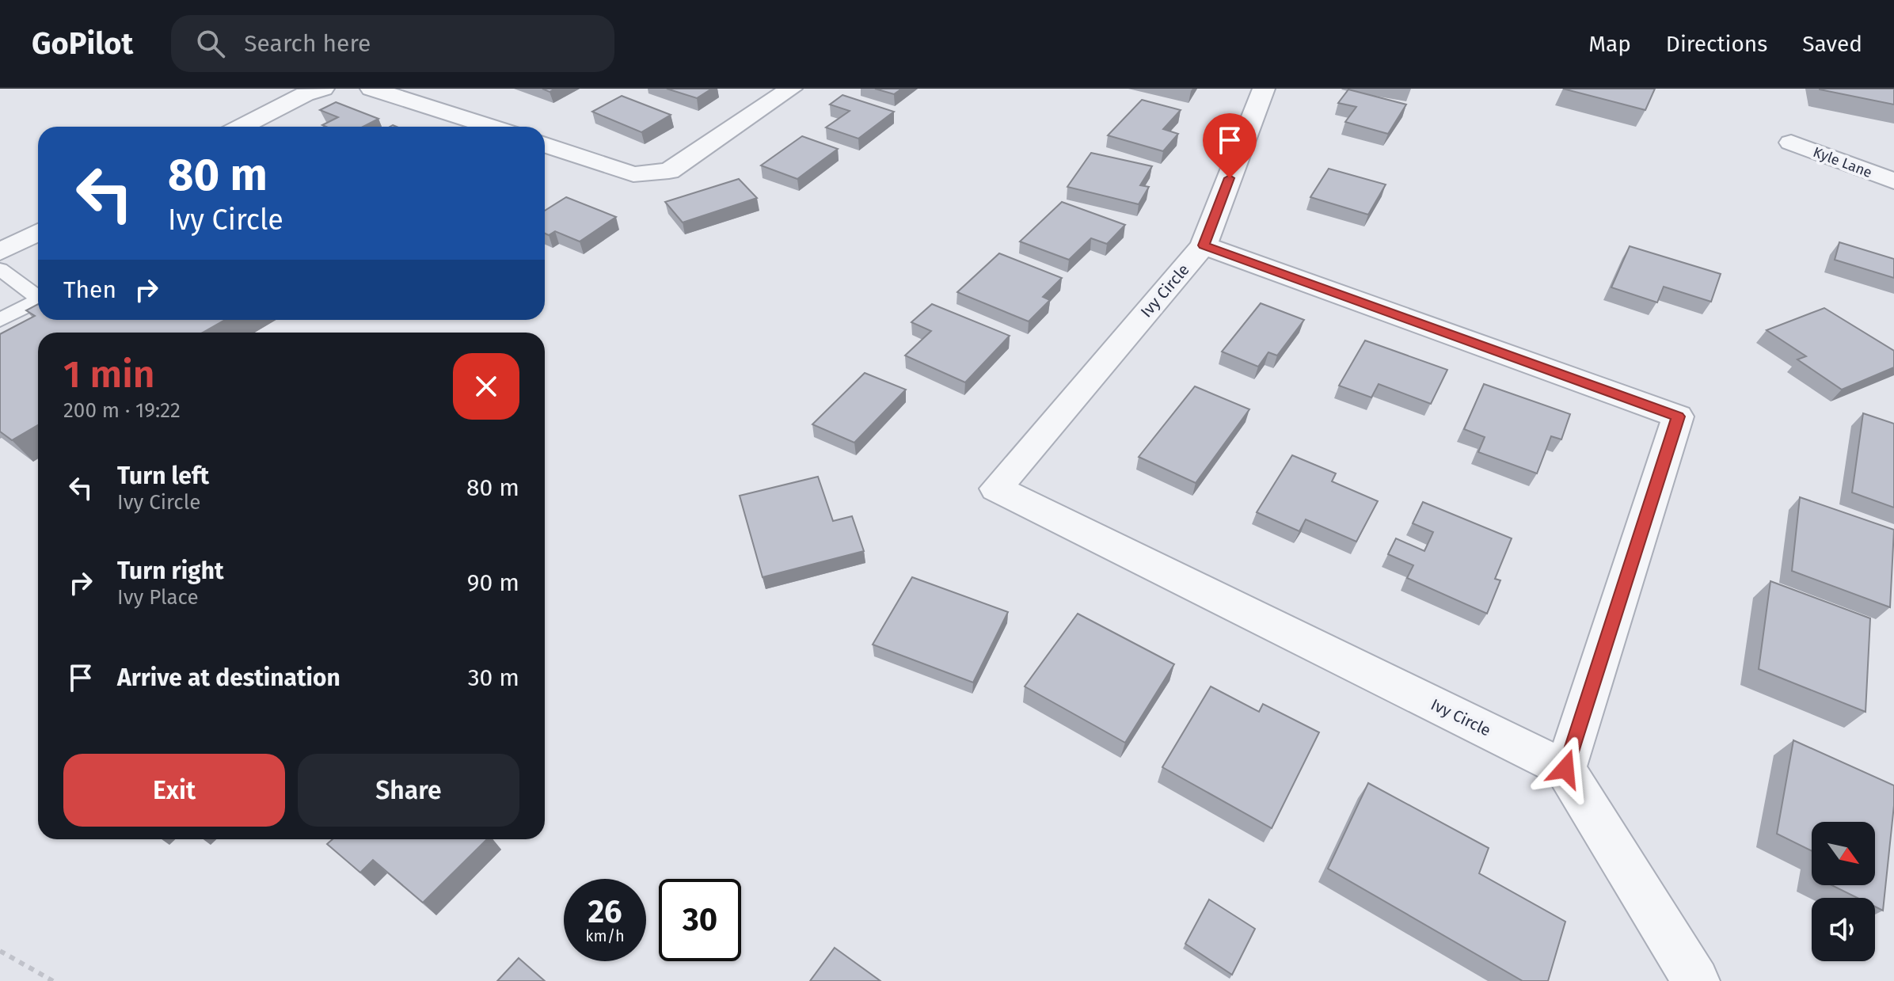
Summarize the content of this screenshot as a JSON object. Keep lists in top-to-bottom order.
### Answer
{
  "streets": {
    "street": ["Kyle Lane", "Ivy Circle"]
  },
  "north": "bottom right",
  "page": {
    "header": "GoPilot",
    "search": "Search here",
    "nav": ["Map", "Directions", "Saved"],
    "turn": ["80 m", "Ivy Circle"],
    "then": "Then",
    "heading": ["1 min", "200 m · 19:22"],
    "list": [
      {
        "name": "Turn left",
        "note": "Ivy Circle",
        "value": "80 m"
      },
      {
        "name": "Turn right",
        "note": "Ivy Place",
        "value": "90 m"
      },
      {
        "name": "Arrive at destination",
        "value": "30 m"
      }
    ],
    "buttons": ["Exit", "Share"],
    "speed": "26 km/h",
    "limit": "30"
  }
}
